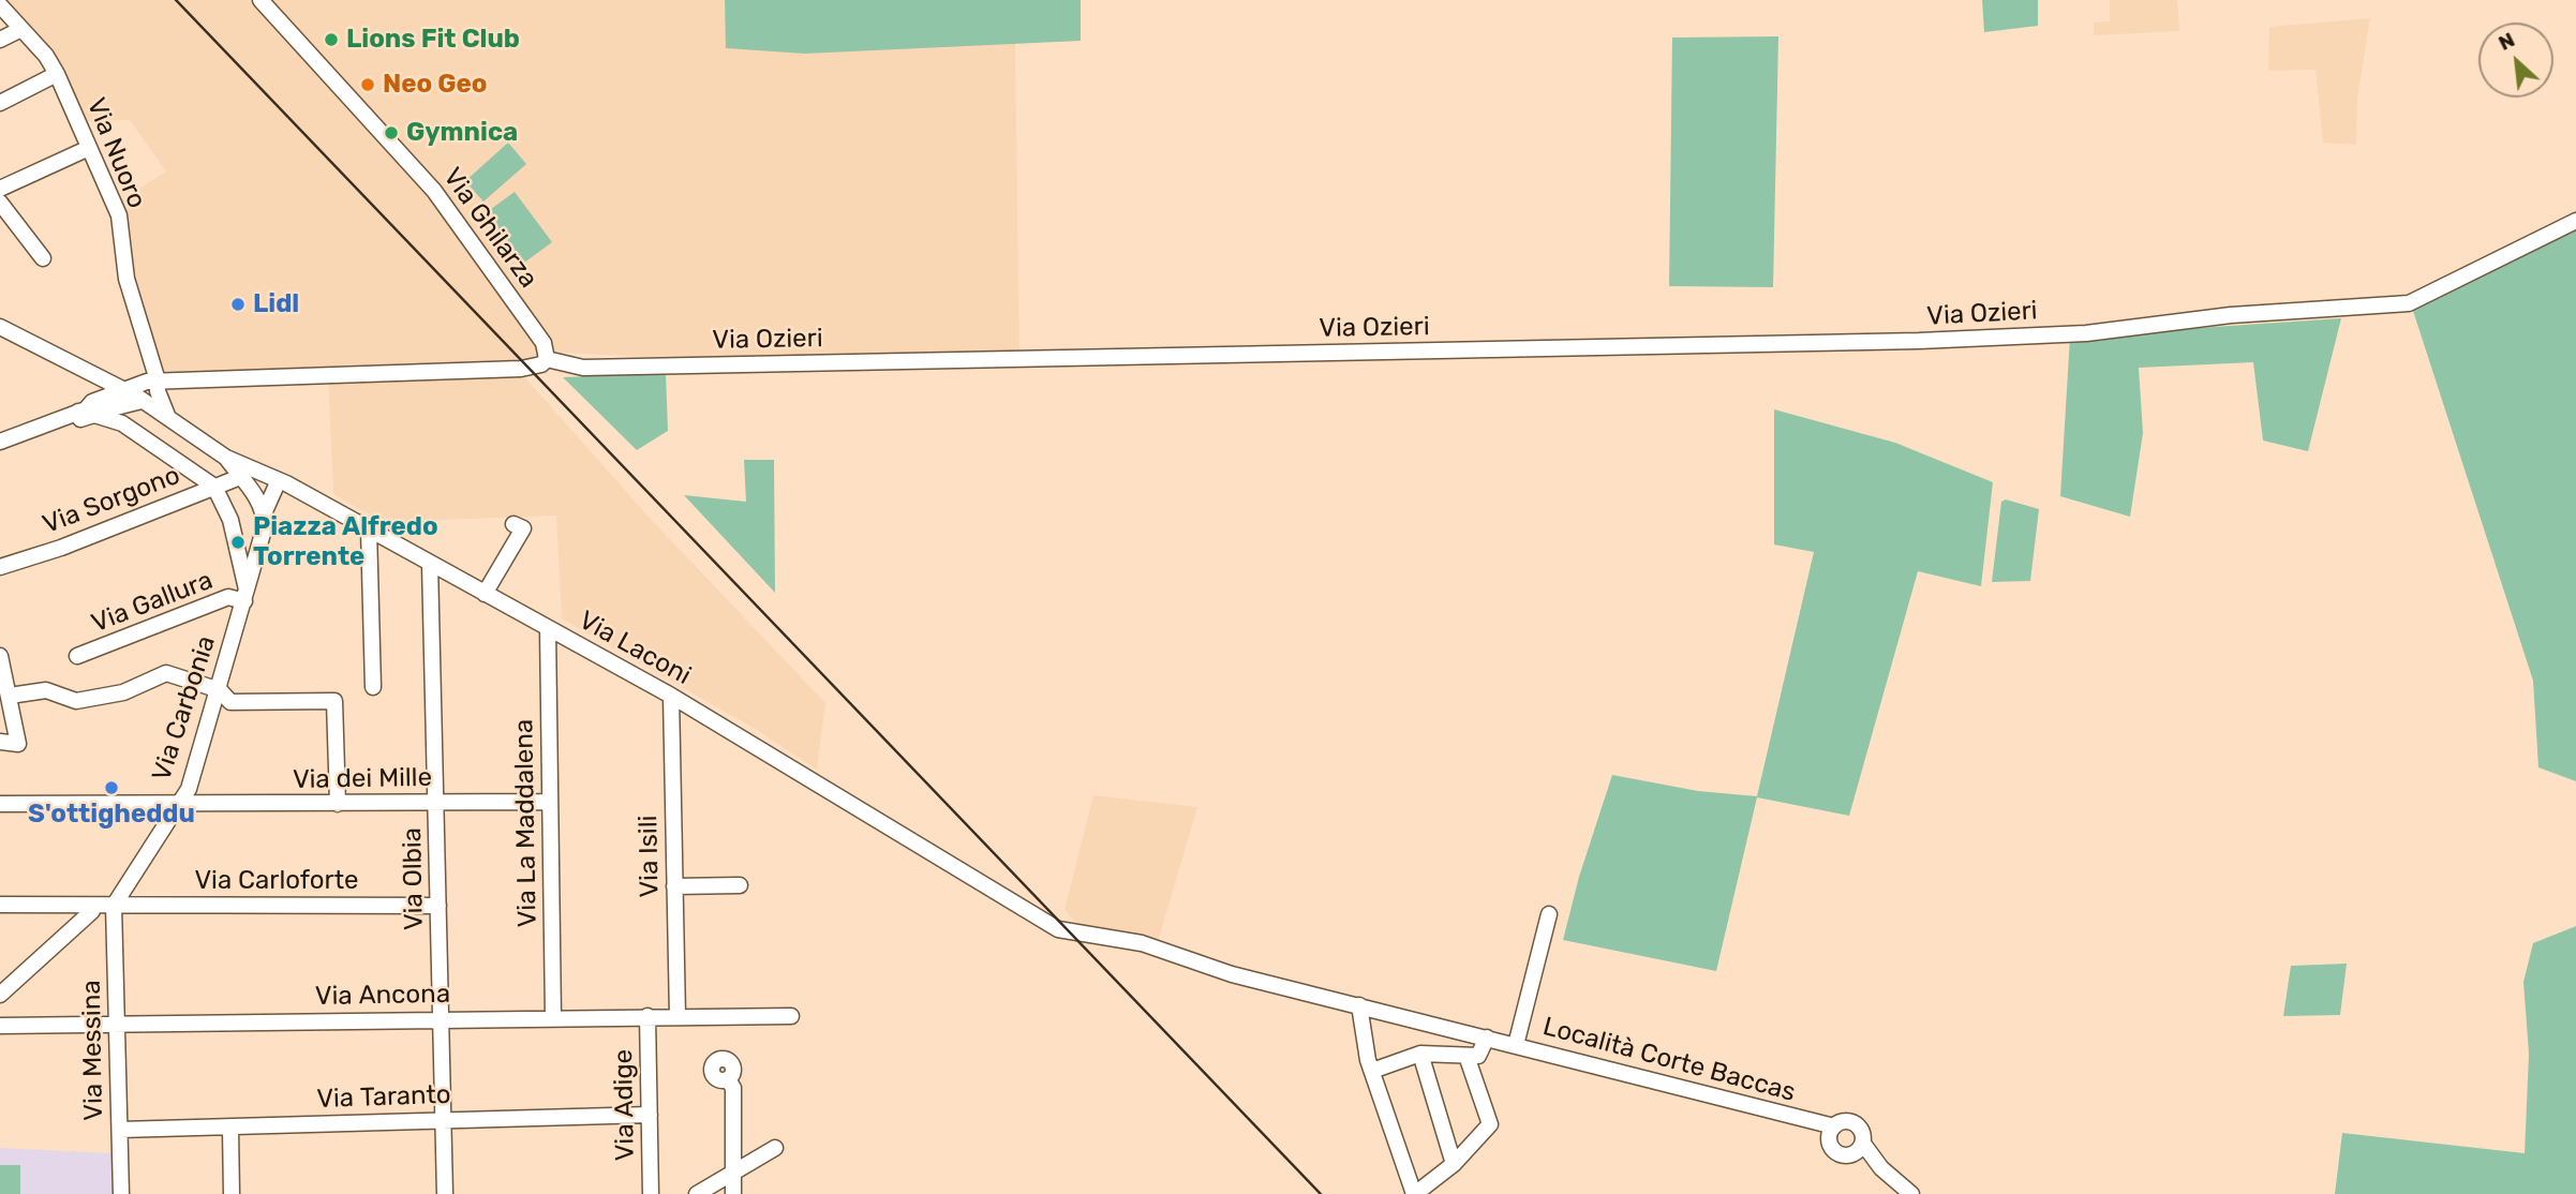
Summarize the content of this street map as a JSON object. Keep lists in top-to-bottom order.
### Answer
{
  "streets": {
    "street": [
      "Via Nuoro",
      "Via Ghilarza",
      "Via Ozieri",
      "Via Sorgono",
      "Via Gallura",
      "Via Laconi",
      "Via Carbonia",
      "Via dei Mille",
      "Via La Maddalena",
      "Via Isili",
      "Via Olbia",
      "Via Carloforte",
      "Via Ancona",
      "Via Messina",
      "Località Corte Baccas",
      "Via Taranto",
      "Via Adige"
    ]
  },
  "crossings": [
    ["Via Nuoro", "Via Ozieri"],
    ["Via Nuoro", "Via Laconi"],
    ["Via Ghilarza", "Via Ozieri"],
    ["Via Ozieri", "Via Laconi"],
    ["Via Gallura", "Via Carbonia"],
    ["Via Laconi", "Via Carbonia"],
    ["Via Laconi", "Via La Maddalena"],
    ["Via Laconi", "Via Isili"],
    ["Via Laconi", "Via Olbia"],
    ["Via Laconi", "Località Corte Baccas"],
    ["Via Carbonia", "Via dei Mille"],
    ["Via Carbonia", "Via Carloforte"],
    ["Via Carbonia", "Via Messina"],
    ["Via dei Mille", "Via La Maddalena"],
    ["Via dei Mille", "Via Olbia"],
    ["Via La Maddalena", "Via Ancona"],
    ["Via Isili", "Via Ancona"],
    ["Via Olbia", "Via Carloforte"],
    ["Via Olbia", "Via Ancona"],
    ["Via Olbia", "Via Taranto"],
    ["Via Carloforte", "Via Messina"],
    ["Via Ancona", "Via Messina"],
    ["Via Ancona", "Via Adige"],
    ["Via Messina", "Via Taranto"],
    ["Via Taranto", "Via Adige"]
  ],
  "places": [
    "Lions Fit Club",
    "Neo Geo",
    "Gymnica",
    "Lidl",
    "Piazza Alfredo Torrente",
    "S'ottigheddu"
  ],
  "north": "top left"
}
